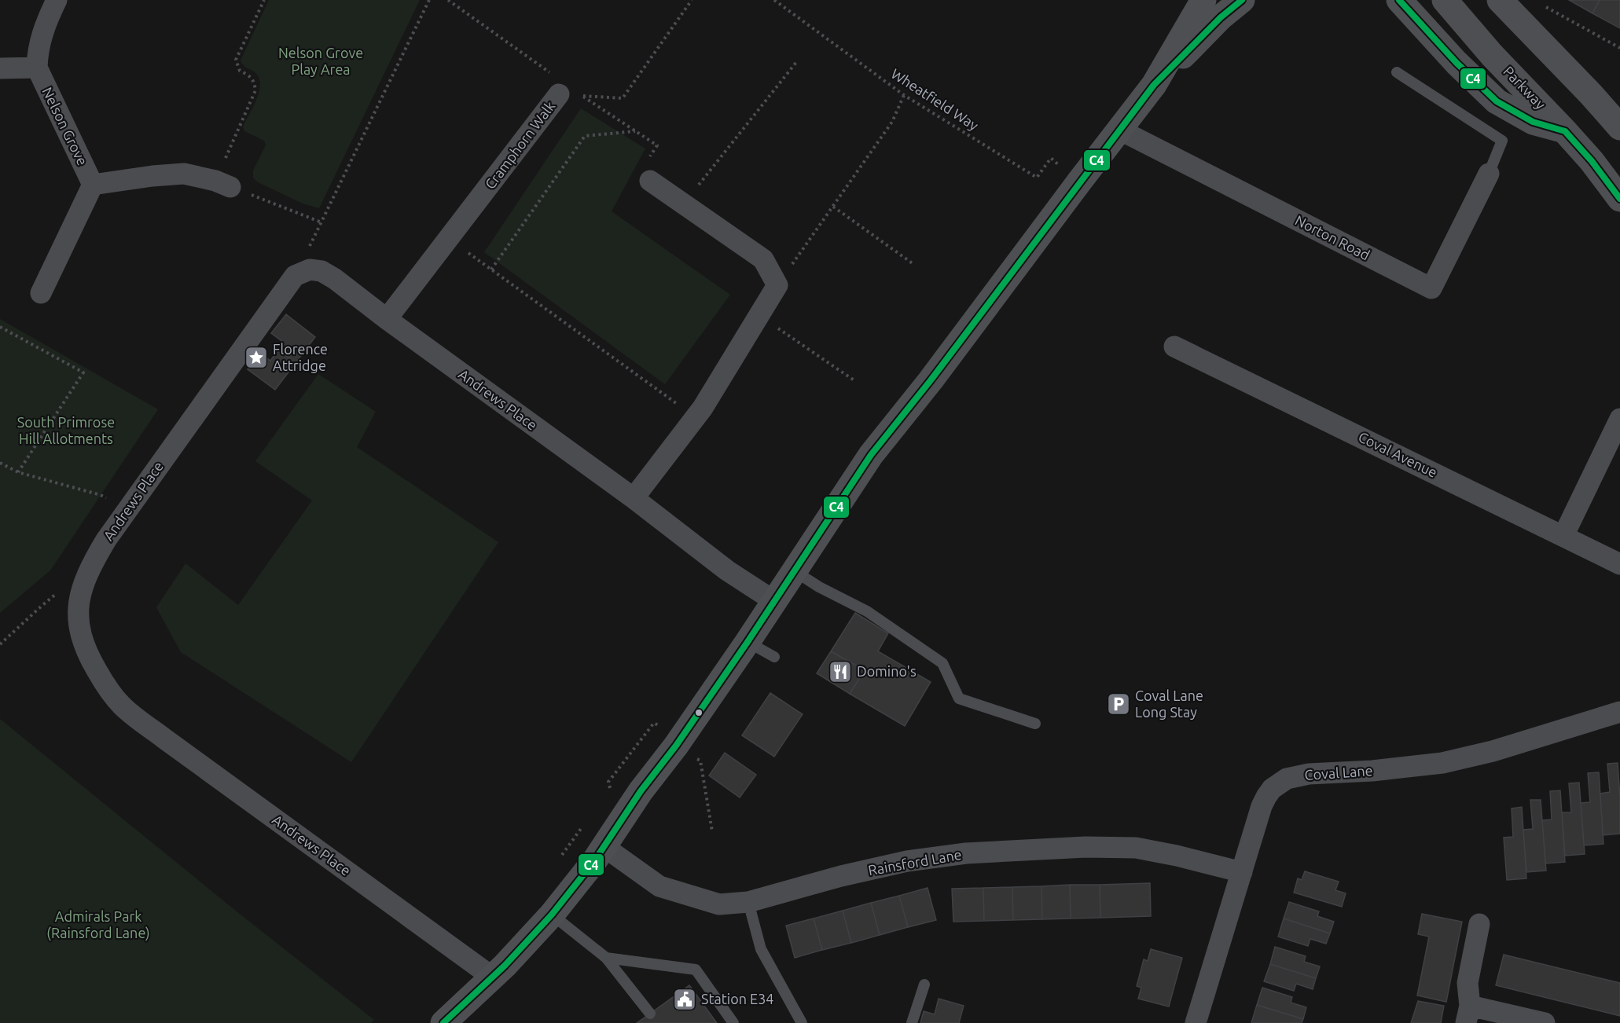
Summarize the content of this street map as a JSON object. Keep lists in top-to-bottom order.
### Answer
{
  "streets": {
    "main road": ["Parkway"],
    "street": [
      "Nelson Grove",
      "Cramphorn Walk",
      "Norton Road",
      "Andrews Place",
      "Coval Avenue",
      "Coval Lane",
      "Rainsford Lane"
    ],
    "path": ["Wheatfield Way"]
  },
  "crossings": [
    ["Cramphorn Walk", "Andrews Place"],
    ["Coval Lane", "Rainsford Lane"]
  ],
  "parks": ["Nelson Grove Play Area", "South Primrose Hill Allotments", "Admirals Park (Rainsford Lane)"],
  "places": {
    "place": ["Florence Attridge"],
    "restaurant": ["Domino's"],
    "parking": ["Coval Lane Long Stay"],
    "public building": ["Station E34"]
  },
  "lines": ["transit line C4"]
}
